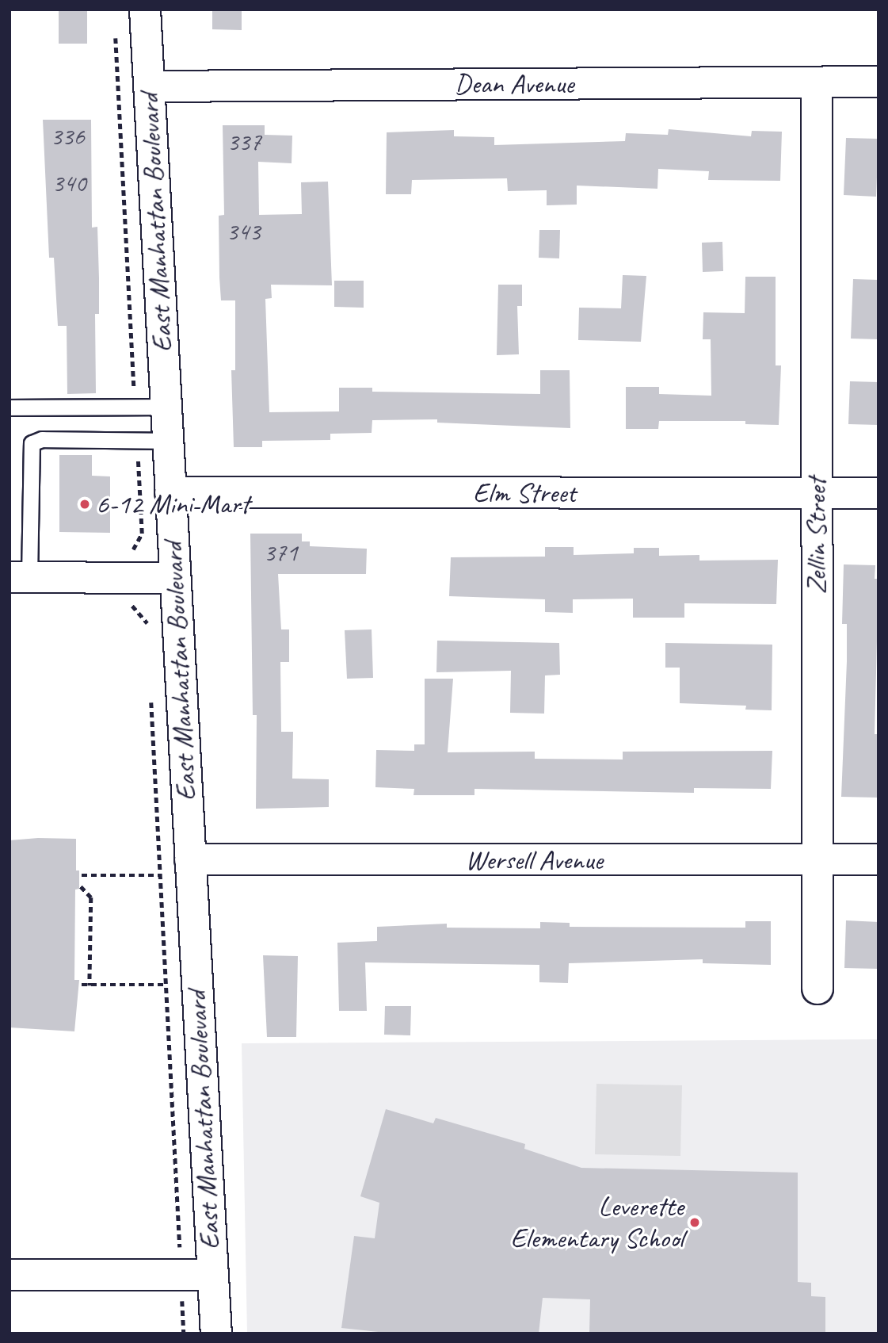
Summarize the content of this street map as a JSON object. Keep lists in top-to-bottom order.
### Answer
{
  "streets": {
    "street": [
      "Dean Avenue",
      "East Manhattan Boulevard",
      "Elm Street",
      "Zellin Street",
      "Wersell Avenue"
    ]
  },
  "crossings": [
    ["Dean Avenue", "East Manhattan Boulevard"],
    ["Dean Avenue", "Zellin Street"],
    ["East Manhattan Boulevard", "Elm Street"],
    ["East Manhattan Boulevard", "Wersell Avenue"],
    ["Elm Street", "Zellin Street"],
    ["Zellin Street", "Wersell Avenue"]
  ],
  "places": ["6-12 Mini Mart", "Leverette Elementary School"],
  "house_numbers": [
    "336",
    "337",
    "340",
    "343",
    "371"
  ]
}
